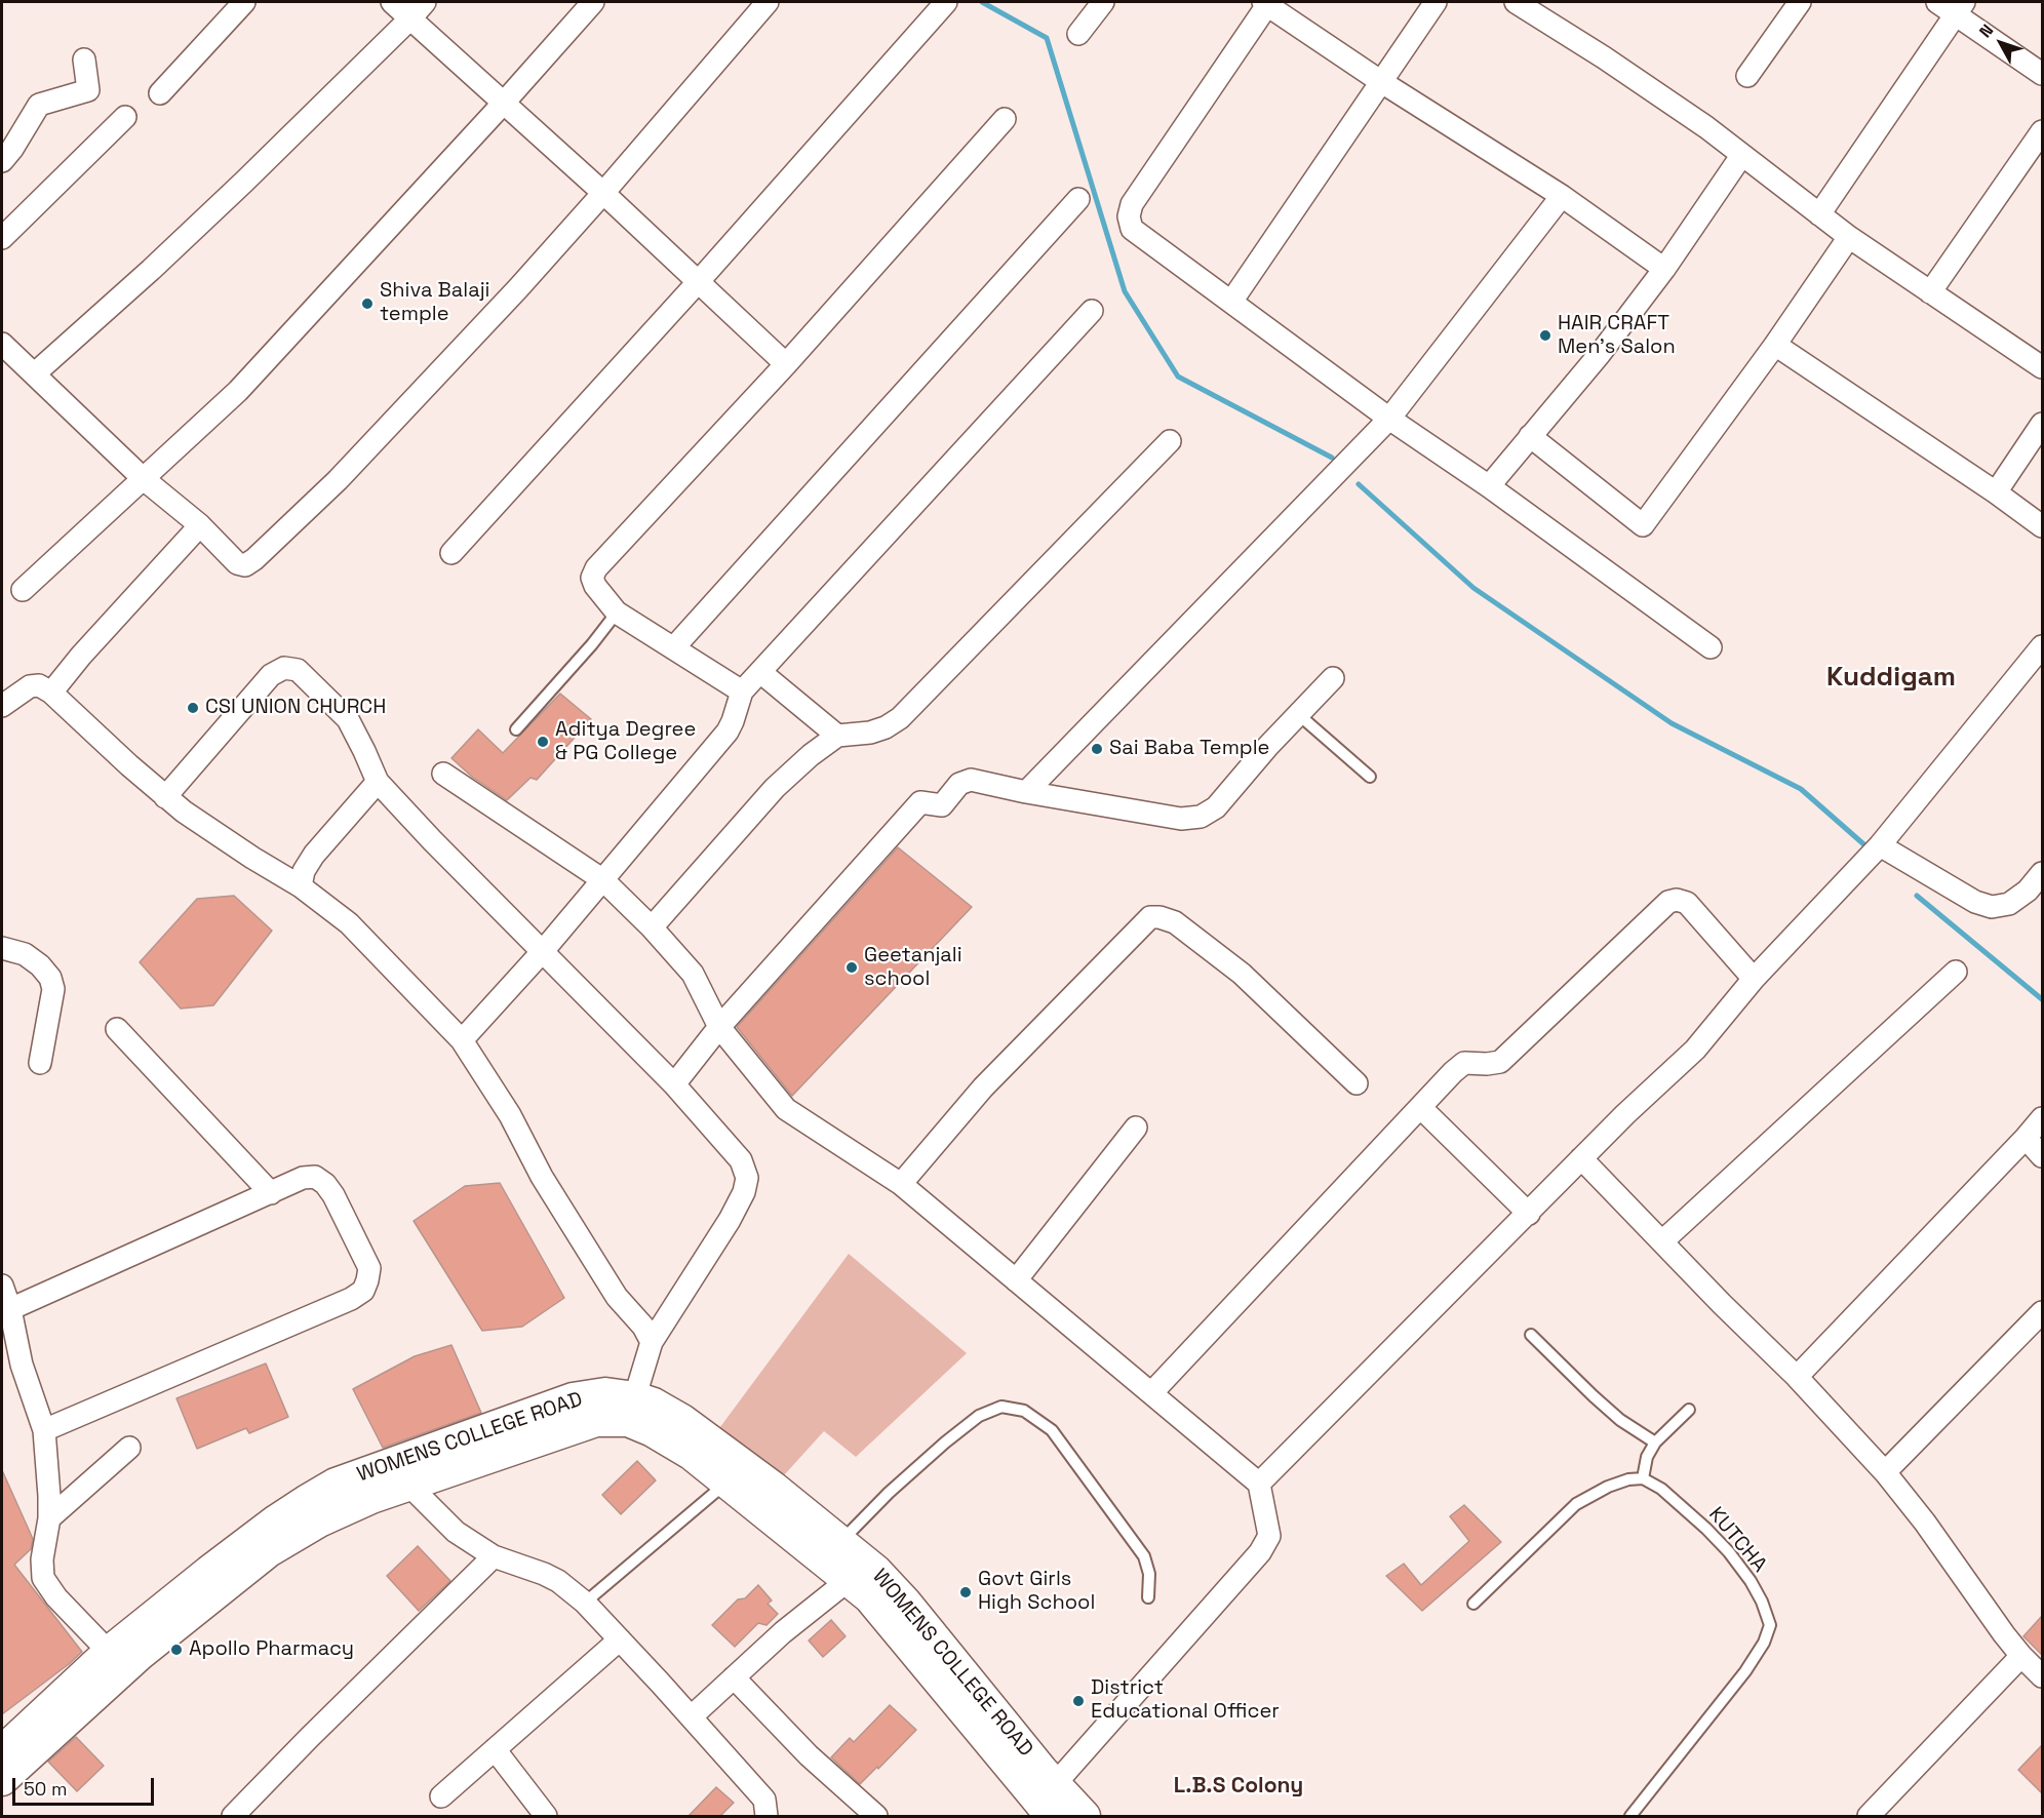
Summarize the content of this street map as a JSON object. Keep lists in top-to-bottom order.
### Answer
{
  "streets": {
    "main road": ["WOMENS COLLEGE ROAD"],
    "lane": ["KUTCHA"]
  },
  "districts": ["Kuddigam", "L.B.S Colony"],
  "places": [
    "Shiva Balaji temple",
    "HAIR CRAFT Men's Salon",
    "CSI UNION CHURCH",
    "Aditya Degree & PG College",
    "Sai Baba Temple",
    "Geetanjali school",
    "Govt Girls High School",
    "Apollo Pharmacy",
    "District Educational Officer"
  ],
  "scale_bar": "50 m",
  "north": "top left"
}
